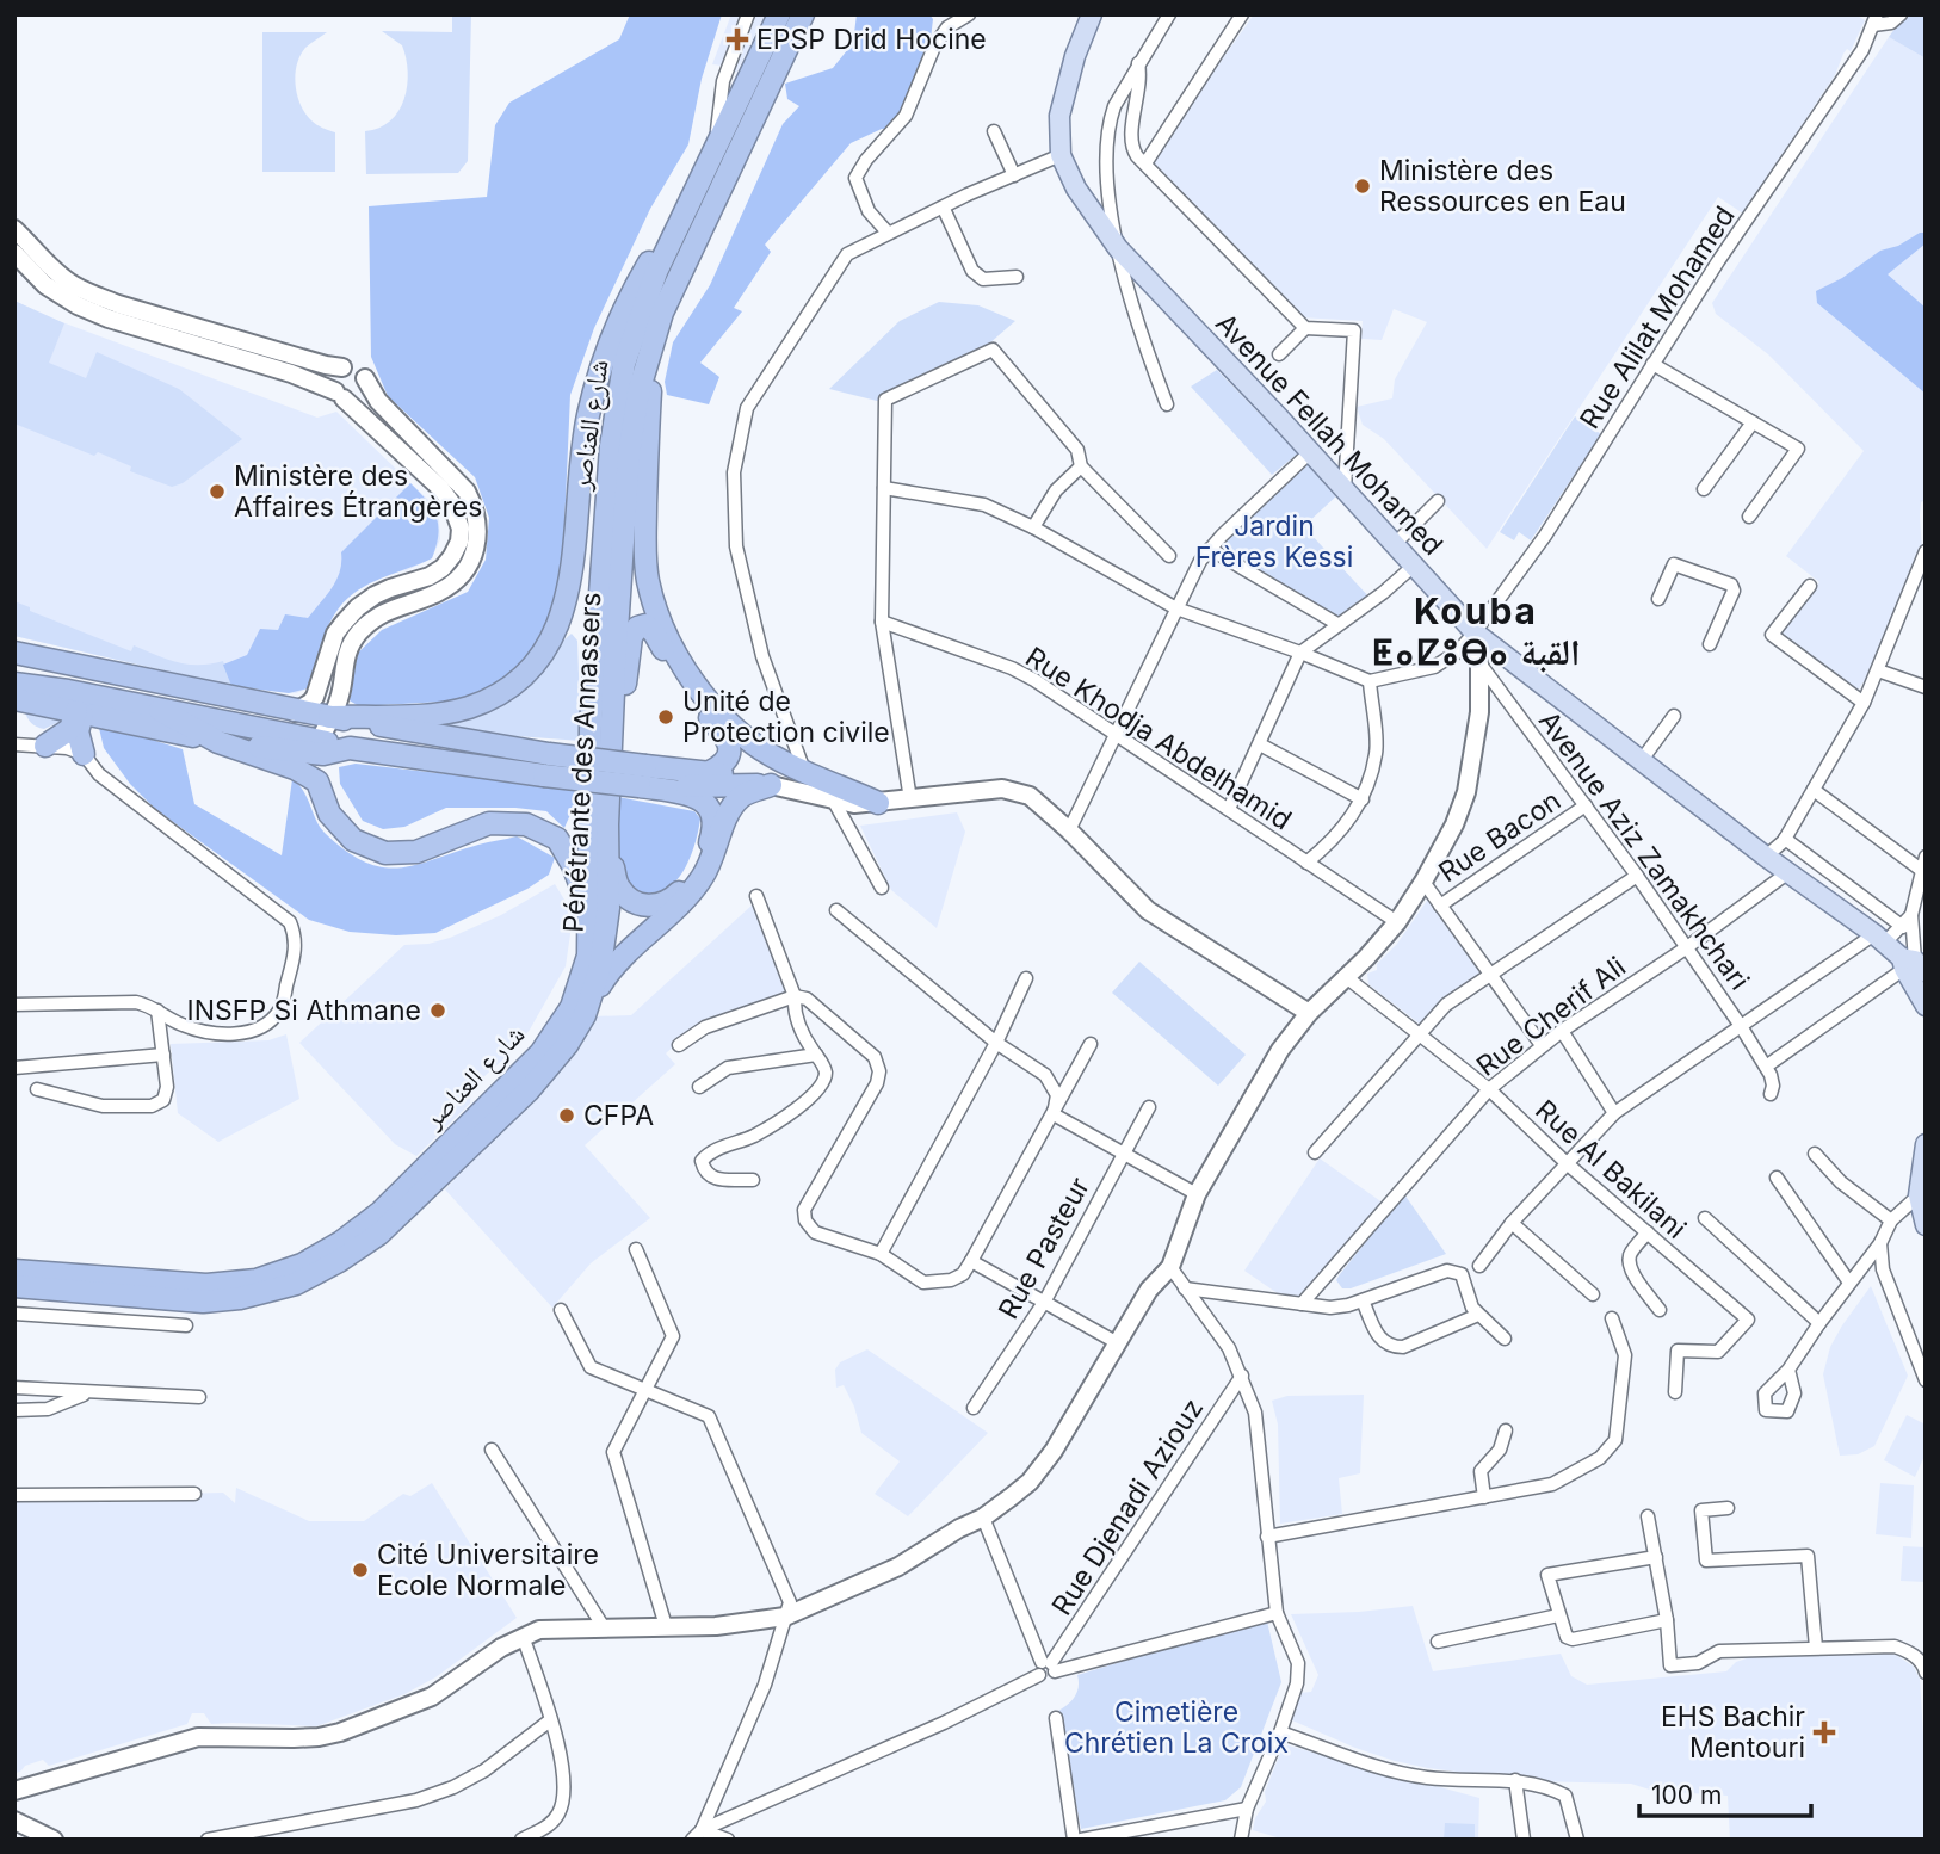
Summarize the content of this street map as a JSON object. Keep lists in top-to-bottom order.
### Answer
{
  "streets": {
    "highway": ["شارع العناصر", "Pénétrante des Annassers"],
    "main road": ["Avenue Fellah Mohamed"],
    "street": [
      "Rue Alilat Mohamed",
      "Rue Khodja Abdelhamid",
      "Rue Bacon",
      "Avenue Aziz Zamakhchari",
      "Rue Cherif Ali",
      "Rue Al Bakilani",
      "Rue Pasteur",
      "Rue Djenadi Aziouz"
    ]
  },
  "crossings": [
    ["Rue Alilat Mohamed", "Avenue Fellah Mohamed"],
    ["Avenue Fellah Mohamed", "Rue Cherif Ali"],
    ["Rue Bacon", "Avenue Aziz Zamakhchari"],
    ["Avenue Aziz Zamakhchari", "Rue Cherif Ali"],
    ["Rue Cherif Ali", "Rue Al Bakilani"]
  ],
  "districts": ["Kouba ⵟⴰⵇⵓⴱⴰ القبة"],
  "parks": ["Jardin Frères Kessi", "Cimetière Chrétien La Croix"],
  "places": {
    "health": ["EPSP Drid Hocine", "EHS Bachir Mentouri"],
    "other": [
      "Ministère des Ressources en Eau",
      "Ministère des Affaires Étrangères",
      "Unité de Protection civile",
      "INSFP Si Athmane",
      "CFPA",
      "Cité Universitaire Ecole Normale"
    ]
  },
  "scale_bar": "100 m"
}
